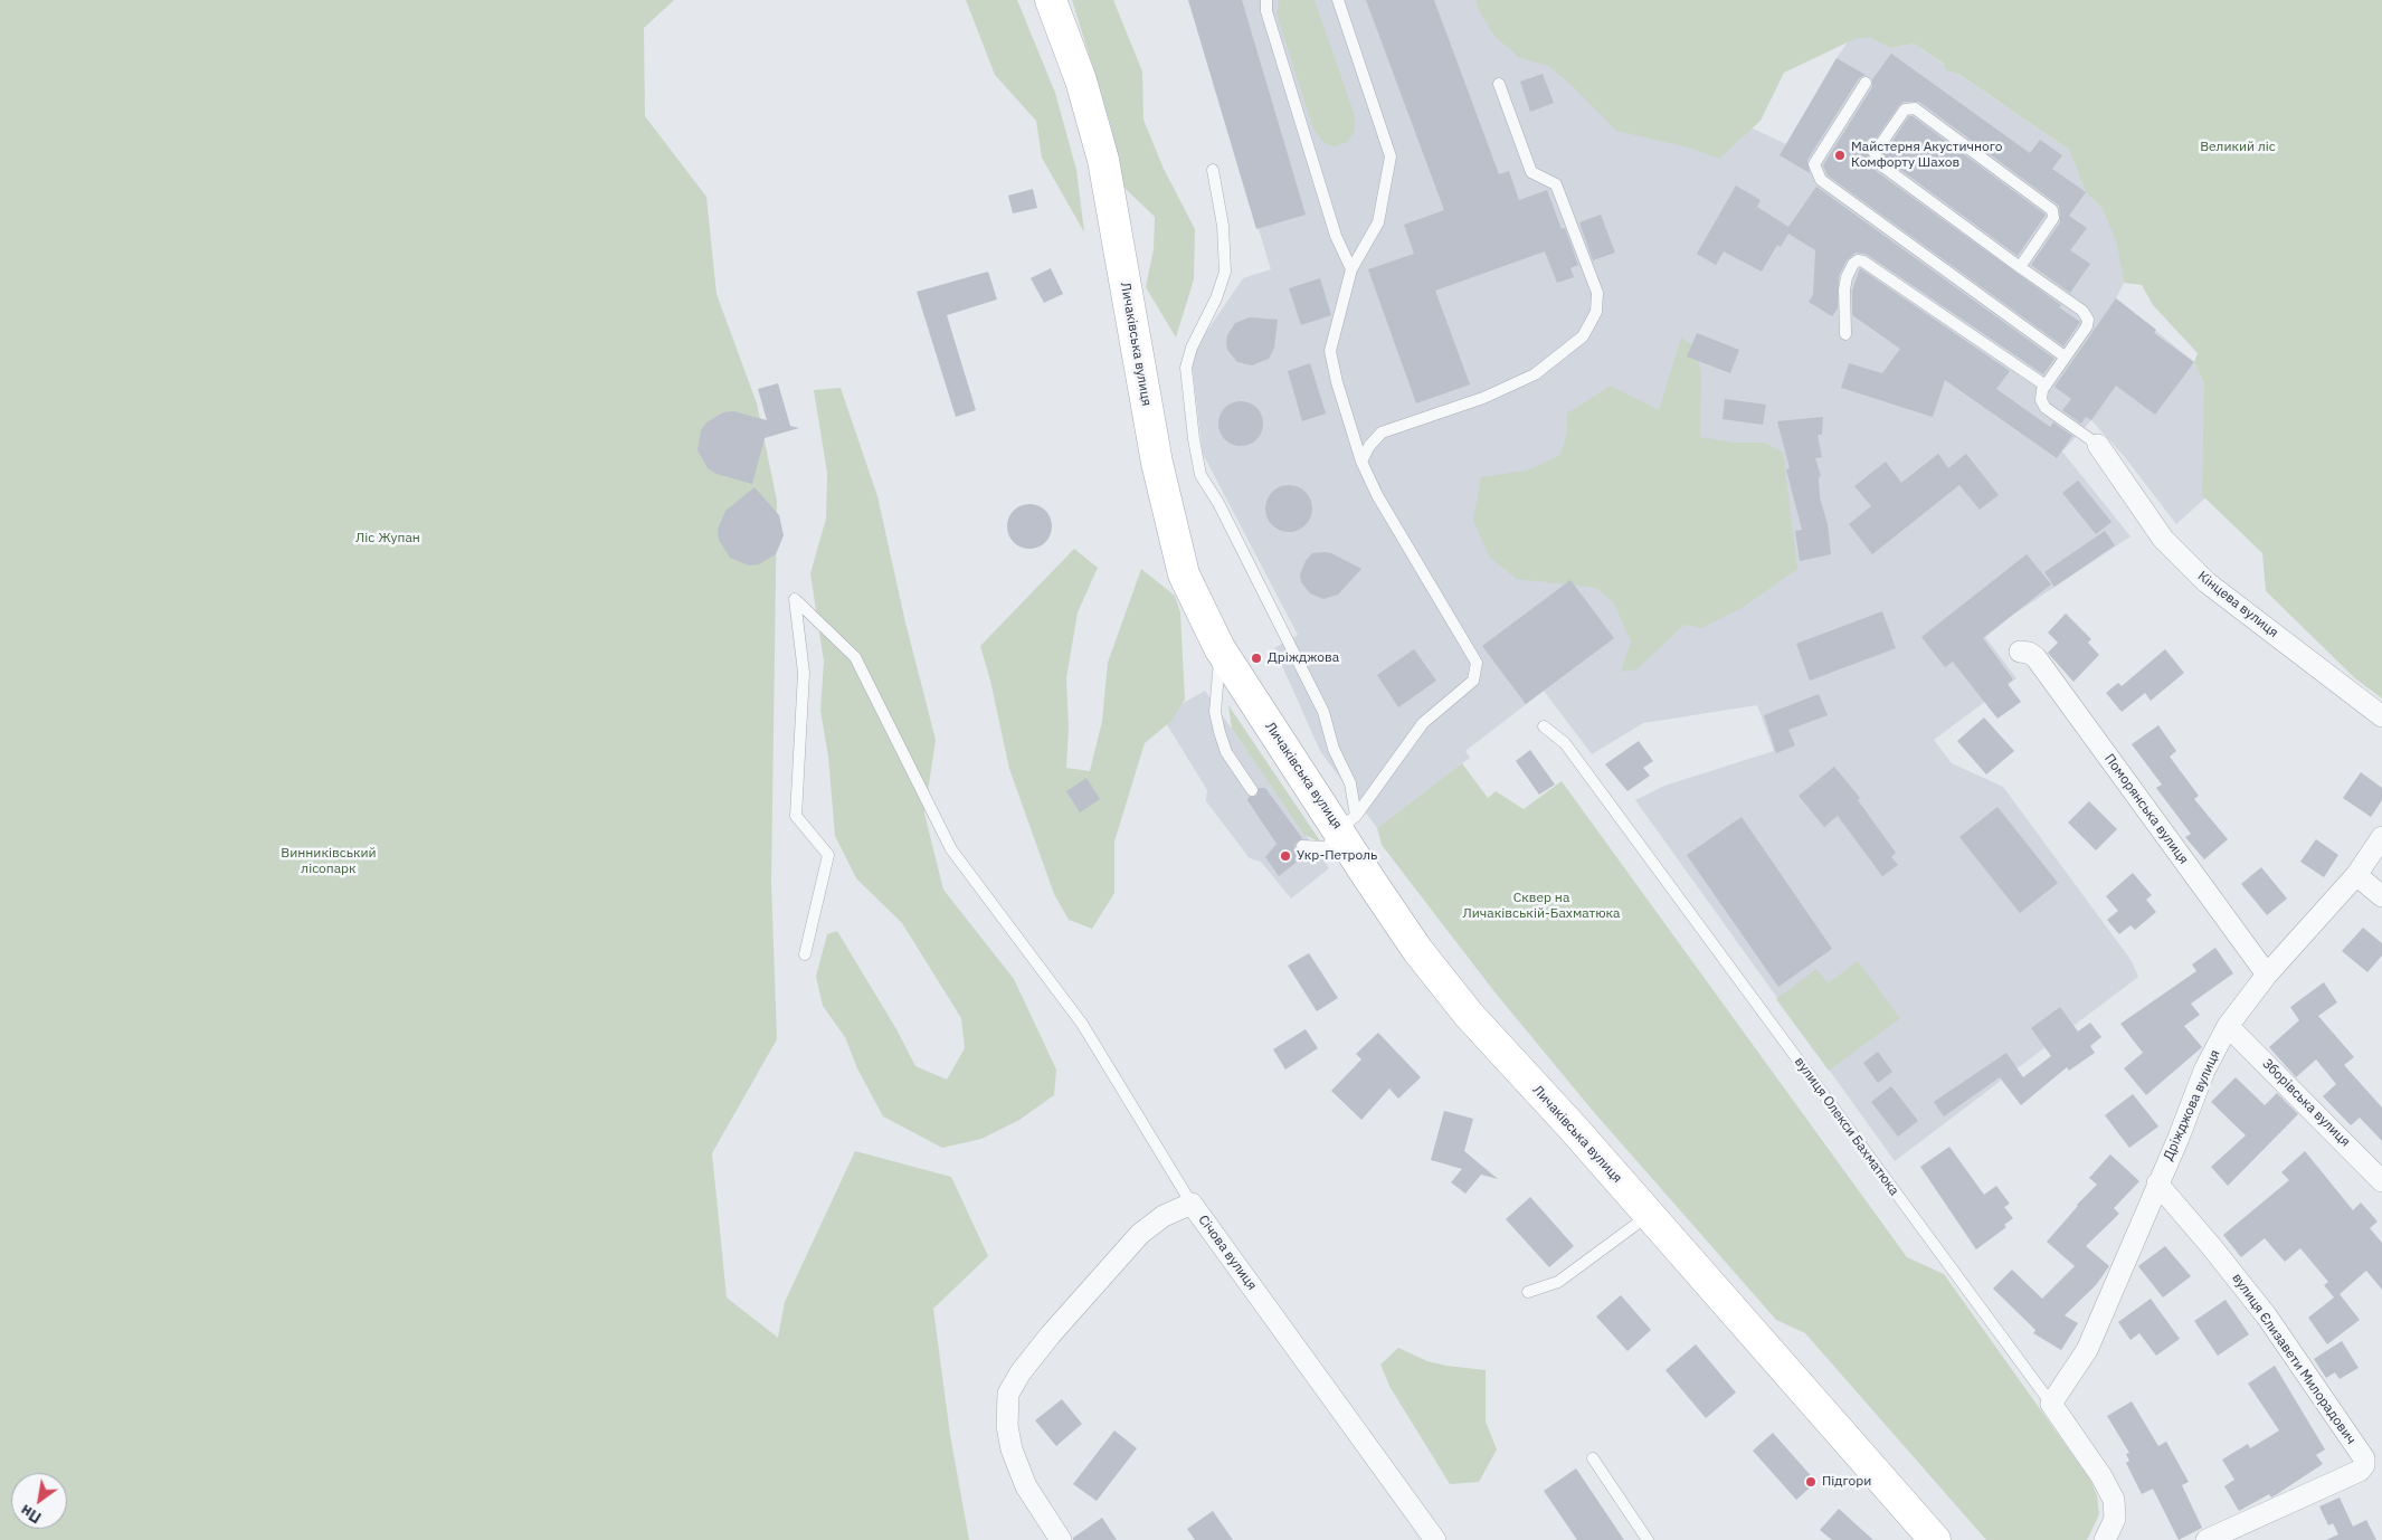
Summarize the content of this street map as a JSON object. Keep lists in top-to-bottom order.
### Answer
{
  "streets": {
    "main road": ["Личаківська вулиця"],
    "street": [
      "Кінцева вулиця",
      "Поморянська вулиця",
      "Зборівська вулиця",
      "Дріжджова вулиця",
      "вулиця Олекси Бахматюка",
      "Січова вулиця",
      "вулиця Єлизавети Милорадович"
    ]
  },
  "crossings": [
    ["Поморянська вулиця", "Дріжджова вулиця"],
    ["Зборівська вулиця", "Дріжджова вулиця"],
    ["Дріжджова вулиця", "вулиця Олекси Бахматюка"],
    ["Дріжджова вулиця", "вулиця Єлизавети Милорадович"]
  ],
  "parks": [
    "Великий ліс",
    "Ліс Жупан",
    "Винниківський лісопарк",
    "Сквер на Личаківській-Бахматюка"
  ],
  "places": [
    "Майстерня Акустичного Комфорту Шахов",
    "Дріжджова",
    "Укр-Петроль",
    "Підгори"
  ],
  "north": "bottom left"
}
